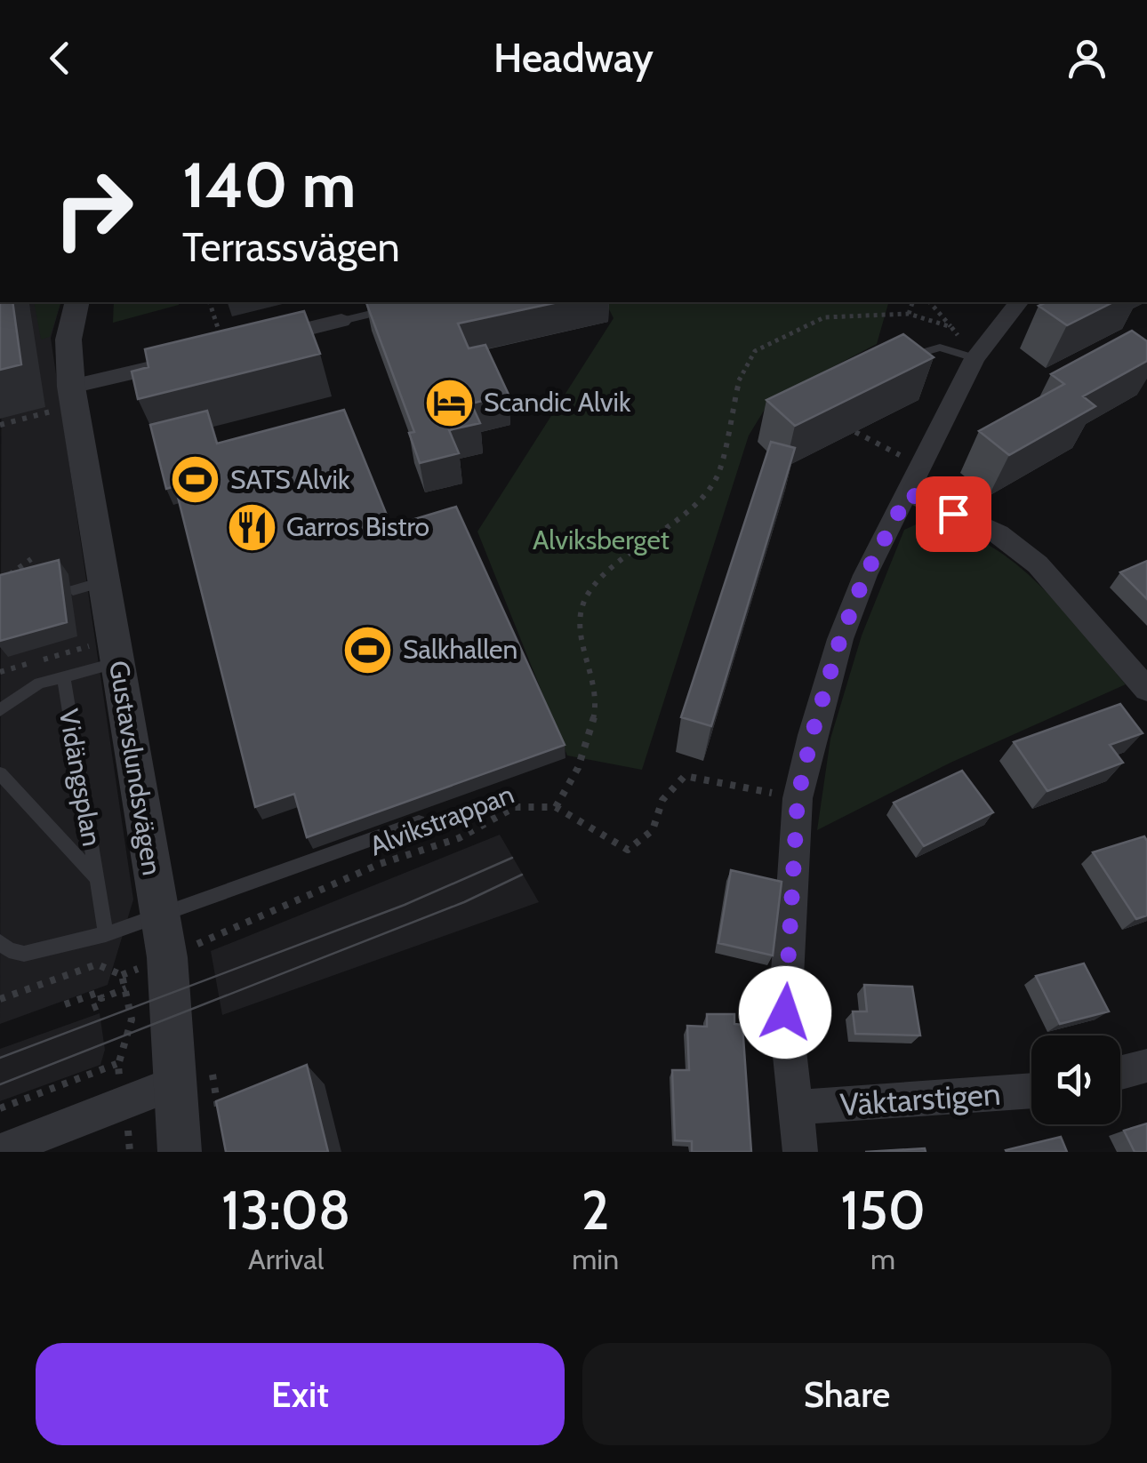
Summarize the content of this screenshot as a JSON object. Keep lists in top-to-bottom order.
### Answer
{
  "streets": {
    "street": ["Gustavslundsvägen", "Väktarstigen"],
    "lane": ["Vidängsplan"],
    "path": ["Alvikstrappan"]
  },
  "crossings": [
    ["Gustavslundsvägen", "Vidängsplan"],
    ["Gustavslundsvägen", "Alvikstrappan"]
  ],
  "parks": ["Alviksberget"],
  "places": {
    "hotel": ["Scandic Alvik"],
    "sports": ["SATS Alvik", "Salkhallen"],
    "restaurant": ["Garros Bistro"]
  },
  "page": {
    "header": "Headway",
    "turn": ["140 m", "Terrassvägen"],
    "eta": [
      "13:08",
      "Arrival",
      "2",
      "min",
      "150",
      "m"
    ],
    "buttons": ["Exit", "Share"]
  }
}
